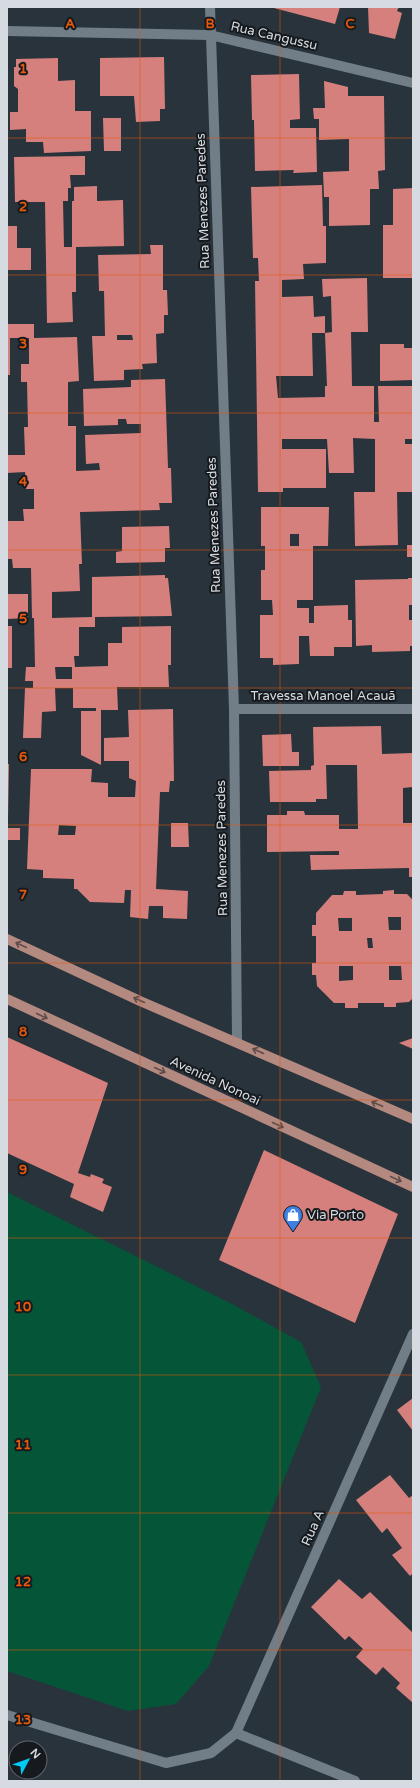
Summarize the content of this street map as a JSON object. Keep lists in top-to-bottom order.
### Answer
{
  "streets": {
    "main road": ["Avenida Nonoai"],
    "street": [
      "Rua Cangussu",
      "Rua Menezes Paredes",
      "Travessa Manoel Acauã",
      "Rua A"
    ]
  },
  "crossings": [
    ["Rua Cangussu", "Rua Menezes Paredes"],
    ["Rua Menezes Paredes", "Travessa Manoel Acauã"]
  ],
  "places": {
    "shop": ["Via Porto"]
  },
  "north": "top right",
  "grid": {
    "columns": ["A", "B", "C"],
    "rows": [
      "1",
      "2",
      "3",
      "4",
      "5",
      "6",
      "7",
      "8",
      "9",
      "10",
      "11",
      "12",
      "13"
    ]
  }
}
